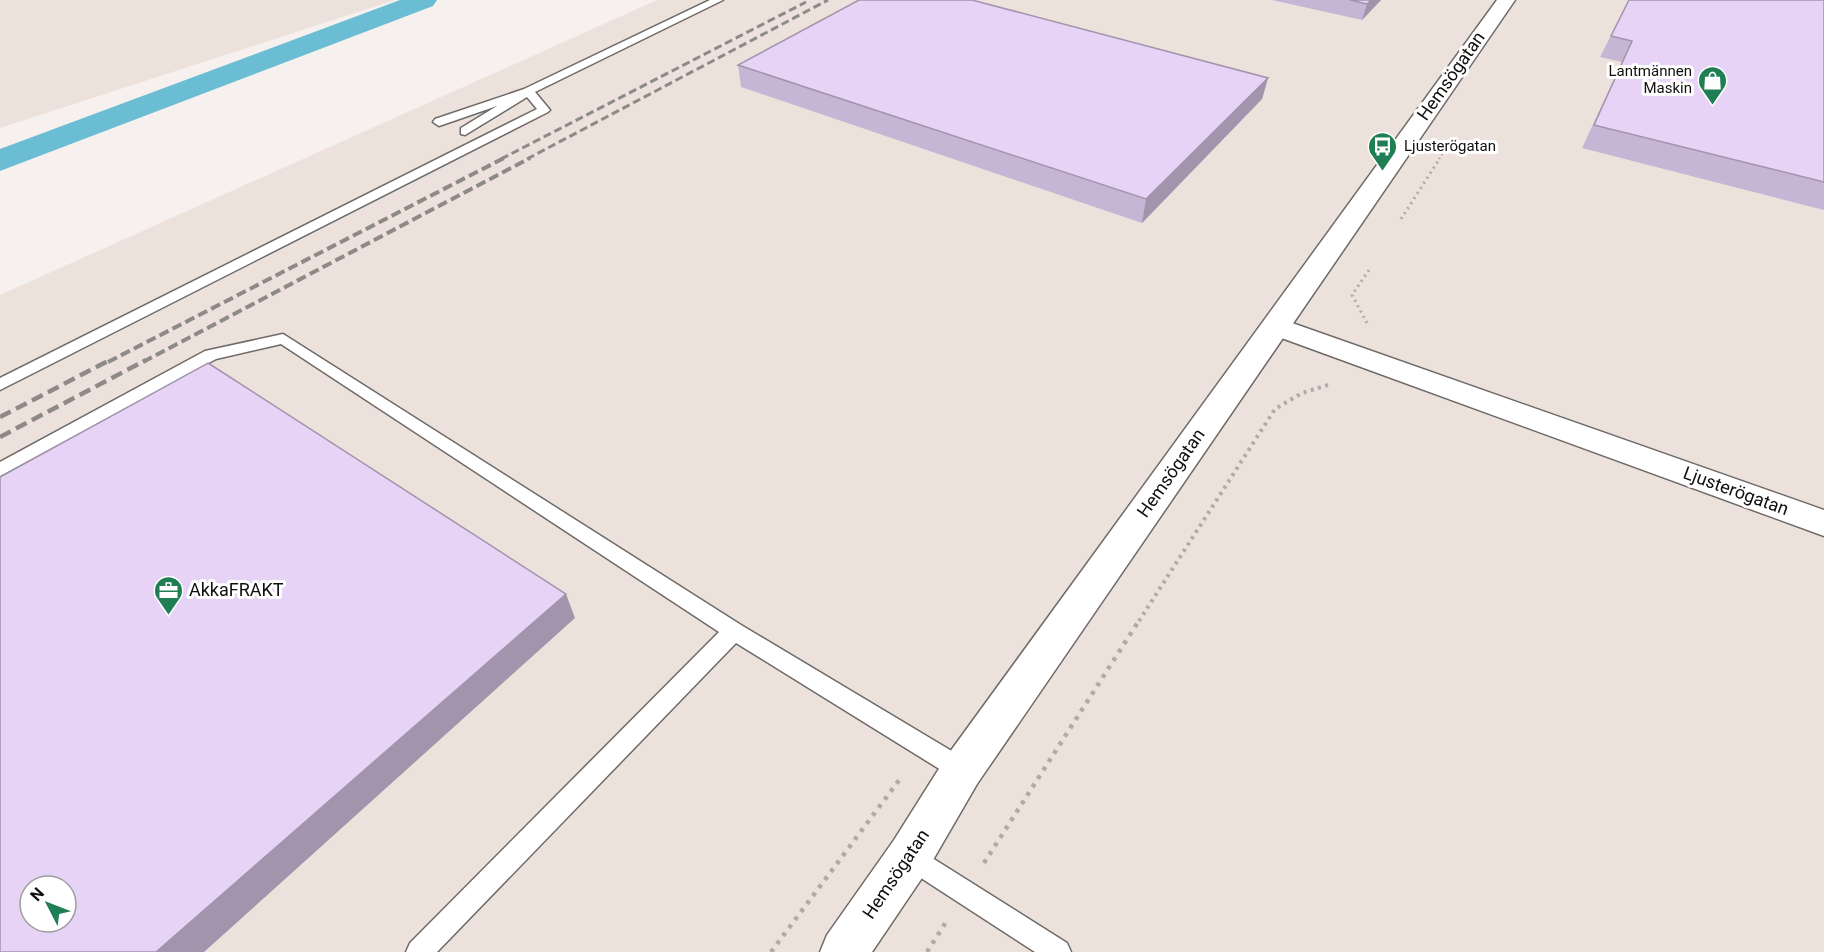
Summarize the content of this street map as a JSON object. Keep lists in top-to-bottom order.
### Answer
{
  "streets": {
    "street": ["Hemsögatan", "Ljusterögatan"]
  },
  "crossings": [
    ["Hemsögatan", "Ljusterögatan"]
  ],
  "places": {
    "shop": ["Lantmännen Maskin"],
    "bus stop": ["Ljusterögatan"],
    "office": ["AkkaFRAKT"]
  },
  "north": "top left"
}
